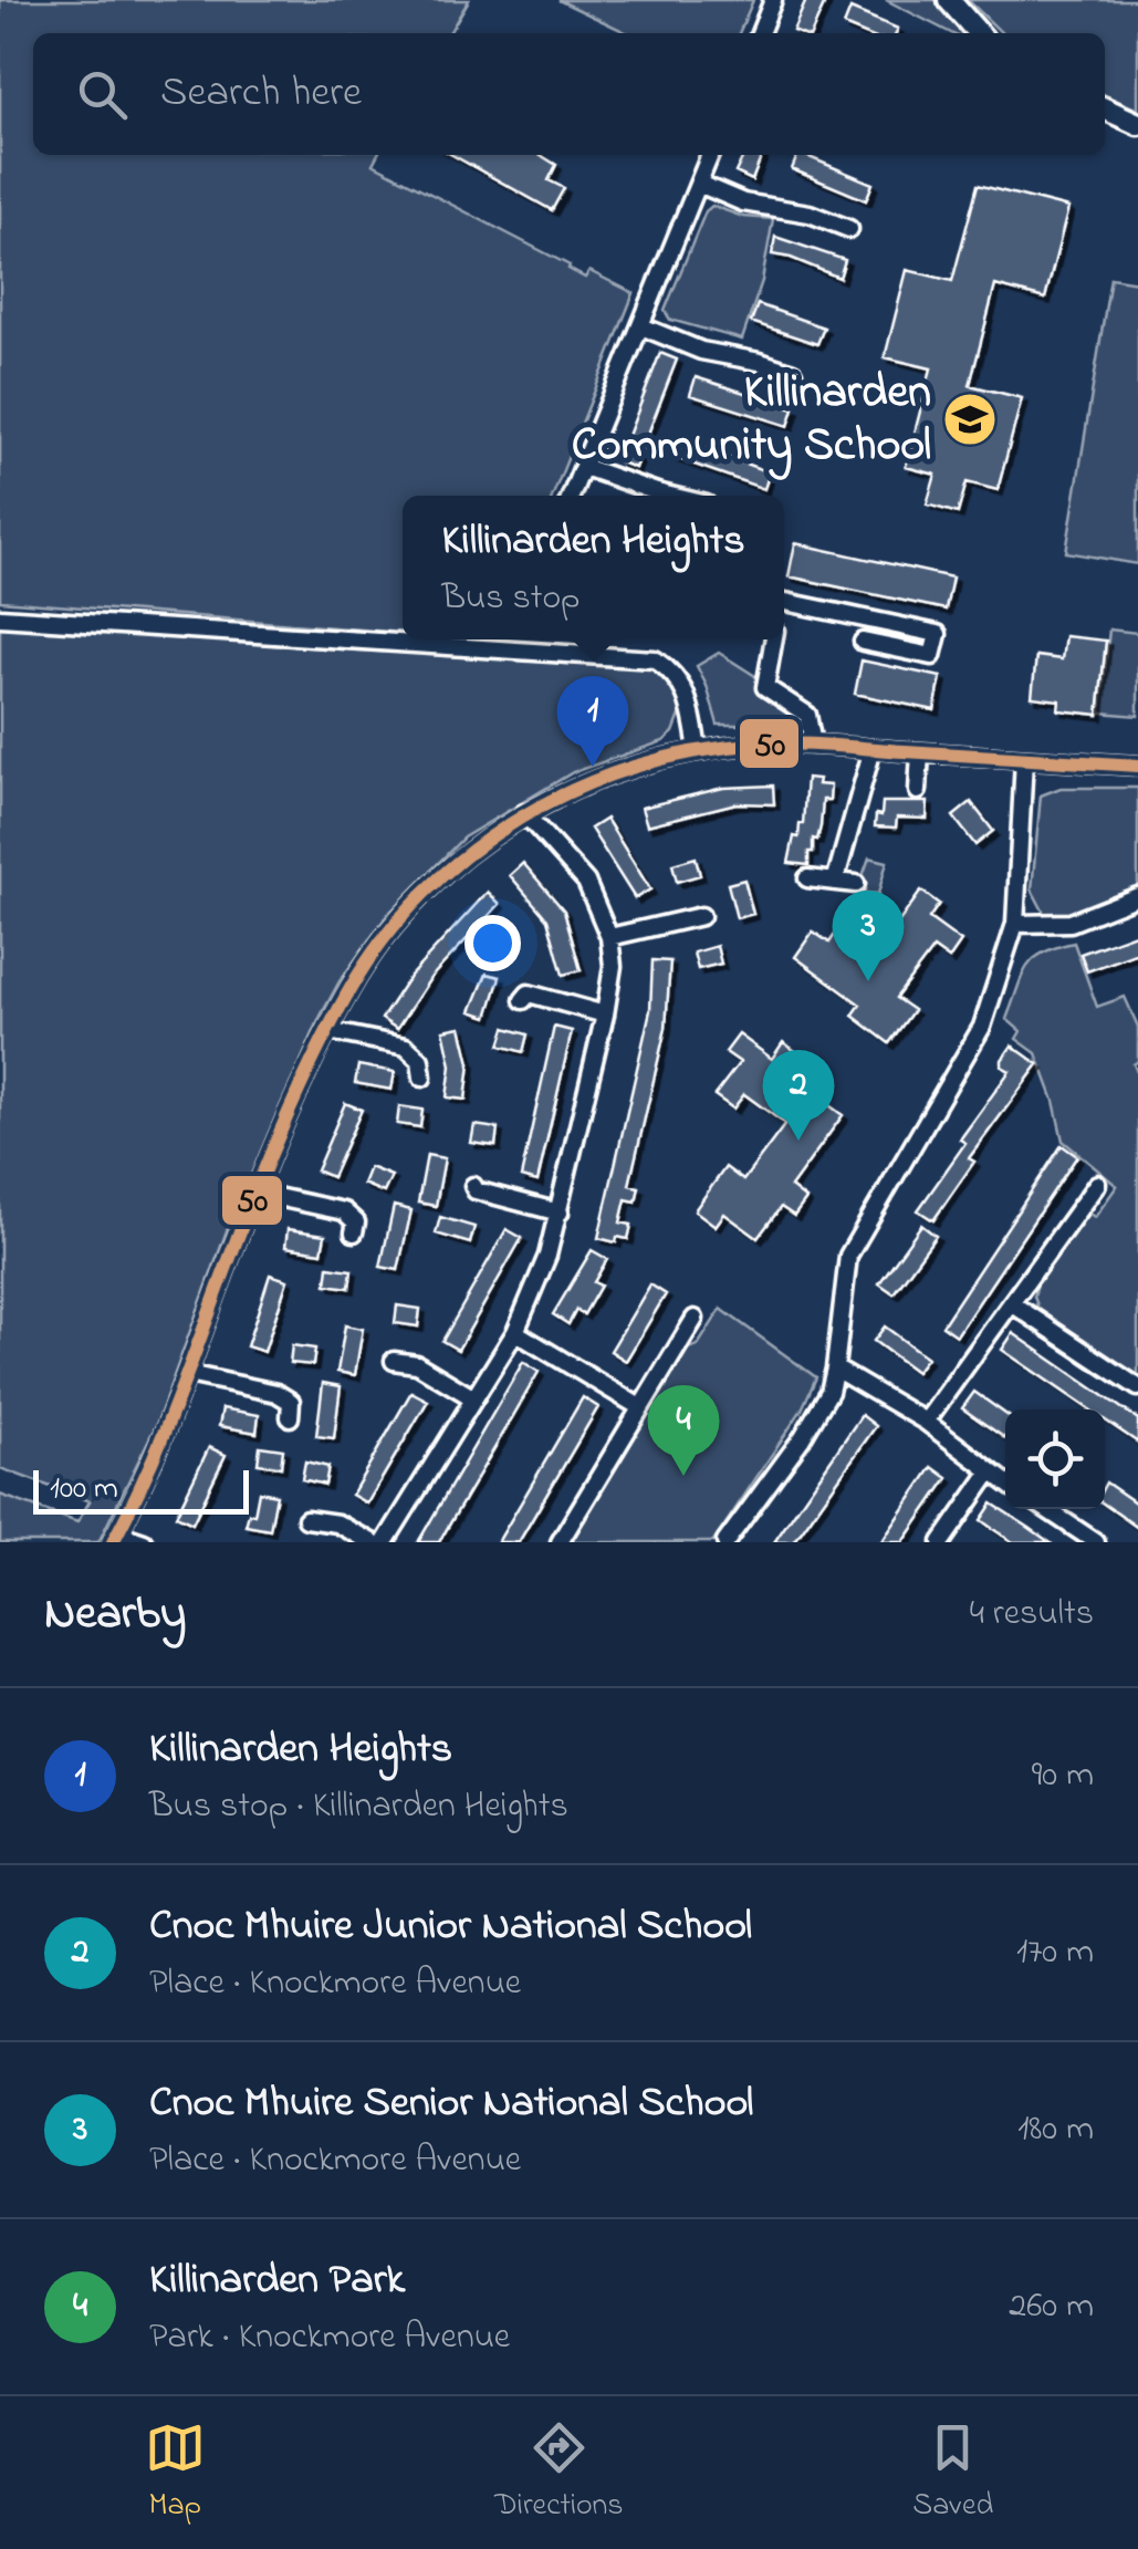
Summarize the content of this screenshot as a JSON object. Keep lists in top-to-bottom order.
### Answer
{
  "places": {
    "school or university": ["Killinarden Community School"]
  },
  "lines": ["transit line 50"],
  "scale_bar": "100 m",
  "page": {
    "search": "Search here",
    "popup": ["Killinarden Heights", "Bus stop"],
    "pins": [
      "1",
      "3",
      "2",
      "4"
    ],
    "scale": "100 m",
    "heading": ["Nearby", "4 results"],
    "list": [
      {
        "mark": "1",
        "name": "Killinarden Heights",
        "note": "Bus stop · Killinarden Heights",
        "value": "90 m"
      },
      {
        "mark": "2",
        "name": "Cnoc Mhuire Junior National School",
        "note": "Place · Knockmore Avenue",
        "value": "170 m"
      },
      {
        "mark": "3",
        "name": "Cnoc Mhuire Senior National School",
        "note": "Place · Knockmore Avenue",
        "value": "180 m"
      },
      {
        "mark": "4",
        "name": "Killinarden Park",
        "note": "Park · Knockmore Avenue",
        "value": "260 m"
      }
    ],
    "nav": ["Map", "Directions", "Saved"]
  }
}
